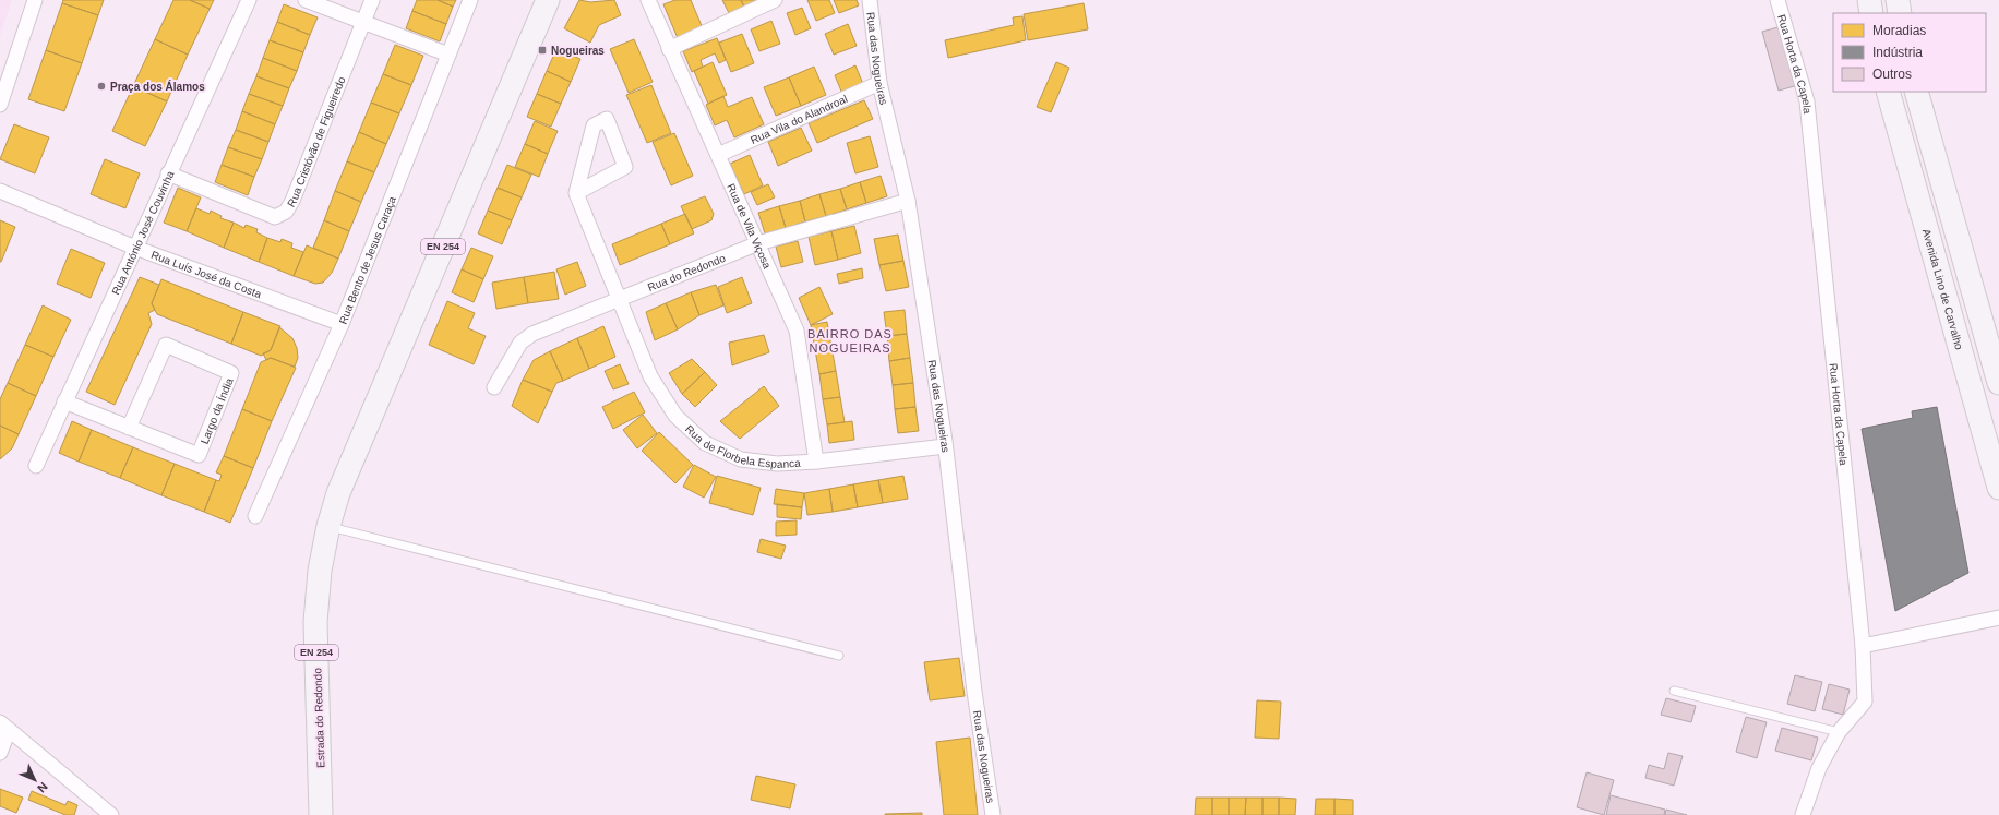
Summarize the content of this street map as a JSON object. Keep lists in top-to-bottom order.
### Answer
{
  "streets": {
    "main road": ["EN 254", "Avenida Lino de Carvalho", "Estrada do Redondo"],
    "street": [
      "Rua das Nogueiras",
      "Rua Horta da Capela",
      "Rua Vila do Alandroal",
      "Rua Cristóvão de Figueiredo",
      "Rua de Vila Viçosa",
      "Rua António José Couvinha",
      "Rua Bento de Jesus Caraça",
      "Rua do Redondo",
      "Rua Luís José da Costa",
      "Largo da Índia",
      "Rua de Florbela Espanca"
    ]
  },
  "crossings": [
    ["Rua das Nogueiras", "Rua Vila do Alandroal"],
    ["Rua das Nogueiras", "Rua do Redondo"],
    ["Rua das Nogueiras", "Rua de Florbela Espanca"],
    ["Rua Vila do Alandroal", "Rua de Vila Viçosa"],
    ["Rua Cristóvão de Figueiredo", "Rua António José Couvinha"],
    ["Rua de Vila Viçosa", "Rua do Redondo"],
    ["Rua de Vila Viçosa", "Rua de Florbela Espanca"],
    ["Rua António José Couvinha", "Rua Luís José da Costa"],
    ["Rua António José Couvinha", "Largo da Índia"],
    ["Rua Bento de Jesus Caraça", "Rua Luís José da Costa"],
    ["Rua do Redondo", "Rua de Florbela Espanca"]
  ],
  "districts": ["BAIRRO DAS NOGUEIRAS"],
  "places": {
    "transit": ["Nogueiras"],
    "other": ["Praça dos Álamos"]
  },
  "legend": ["Moradias", "Indústria", "Outros"],
  "north": "bottom right"
}
